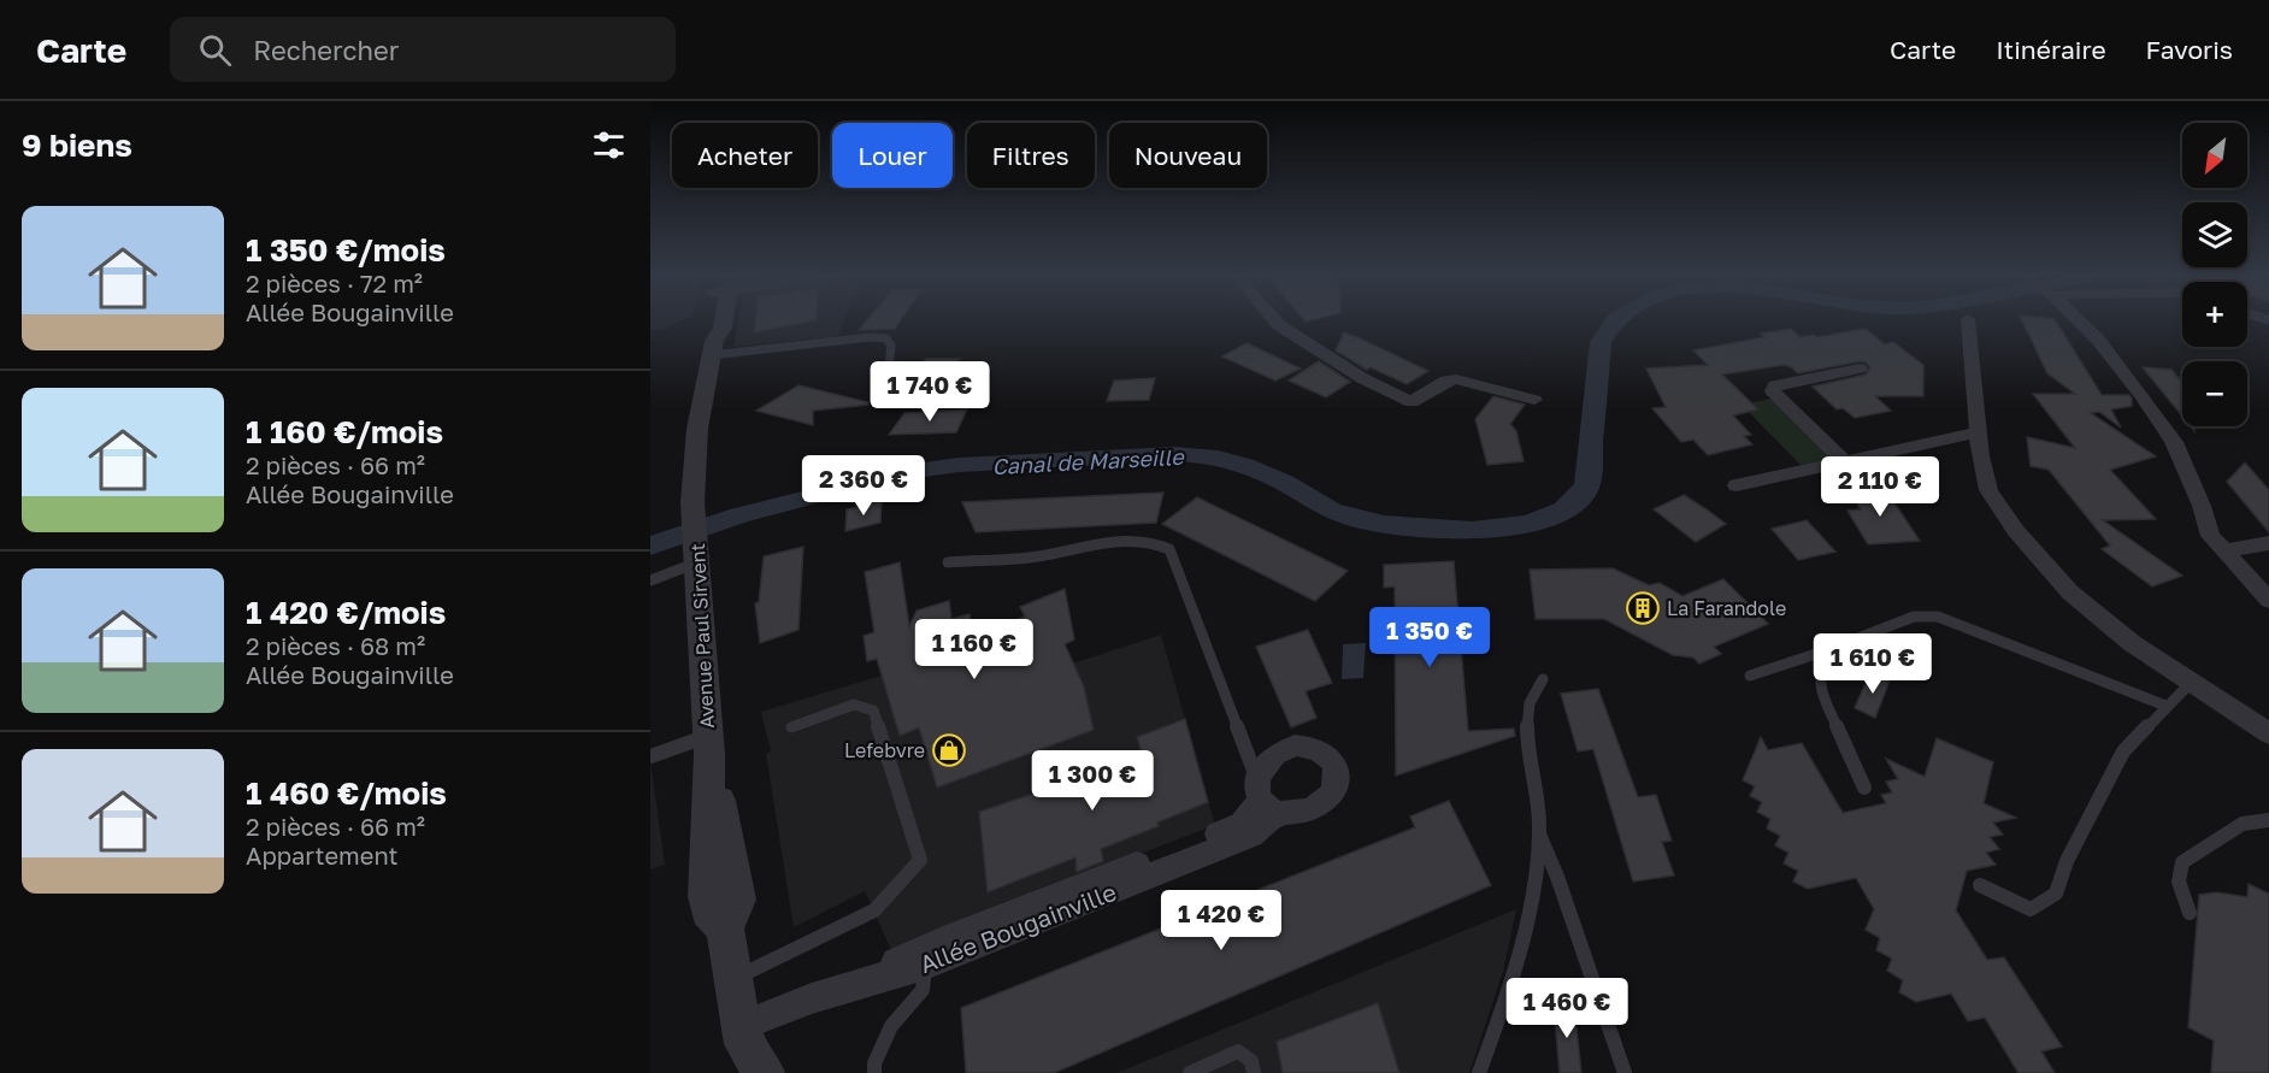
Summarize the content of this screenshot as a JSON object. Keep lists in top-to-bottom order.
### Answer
{
  "streets": {
    "street": ["Avenue Paul Sirvent", "Allée Bougainville"]
  },
  "crossings": [
    ["Avenue Paul Sirvent", "Allée Bougainville"]
  ],
  "water": ["Canal de Marseille"],
  "places": {
    "building": ["La Farandole"],
    "shop": ["Lefebvre"]
  },
  "north": "bottom left",
  "page": {
    "header": "Carte",
    "search": "Rechercher",
    "nav": ["Carte", "Itinéraire", "Favoris"],
    "heading": "9 biens",
    "map_buttons": ["+", "−"],
    "chip": [
      "Acheter",
      "Louer",
      "Filtres",
      "Nouveau"
    ],
    "list": [
      {
        "name": "1 350 €/mois",
        "note": "2 pièces · 72 m² · Allée Bougainville"
      },
      {
        "name": "1 160 €/mois",
        "note": "2 pièces · 66 m² · Allée Bougainville"
      },
      {
        "name": "1 420 €/mois",
        "note": "2 pièces · 68 m² · Allée Bougainville"
      },
      {
        "name": "1 460 €/mois",
        "note": "2 pièces · 66 m² · Appartement"
      }
    ],
    "price": [
      "1 740 €",
      "2 360 €",
      "2 110 €",
      "1 350 €",
      "1 160 €",
      "1 610 €",
      "1 300 €",
      "1 420 €",
      "1 460 €"
    ]
  }
}
